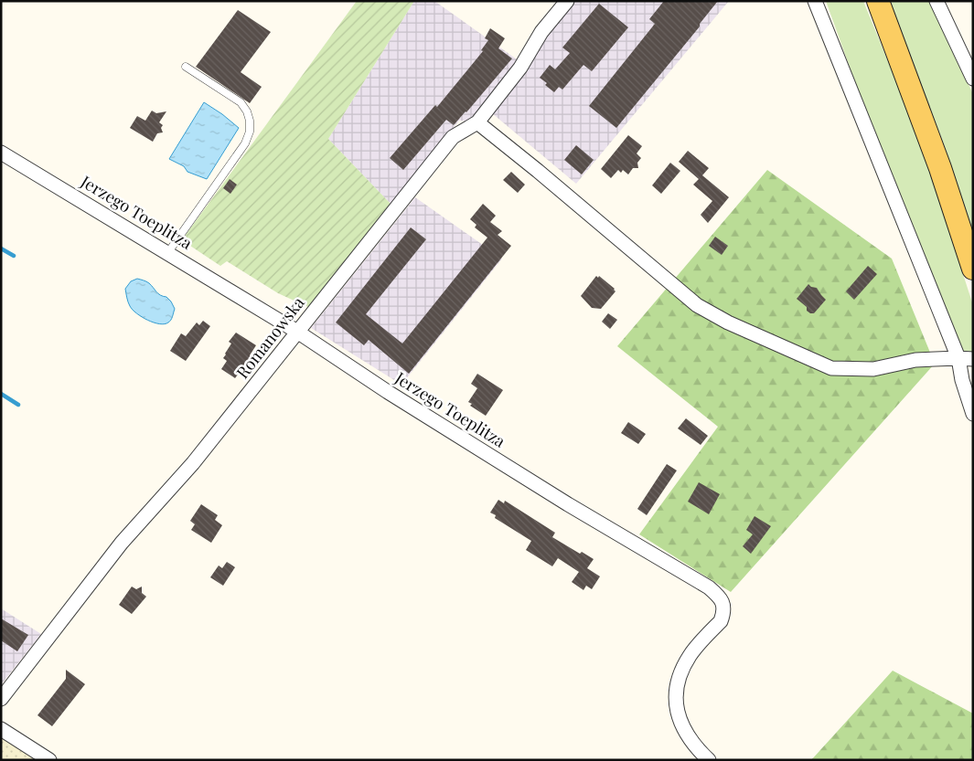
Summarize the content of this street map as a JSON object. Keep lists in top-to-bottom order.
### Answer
{
  "streets": {
    "street": ["Jerzego Toeplitza", "Romanowska"]
  },
  "crossings": [
    ["Jerzego Toeplitza", "Romanowska"]
  ]
}
